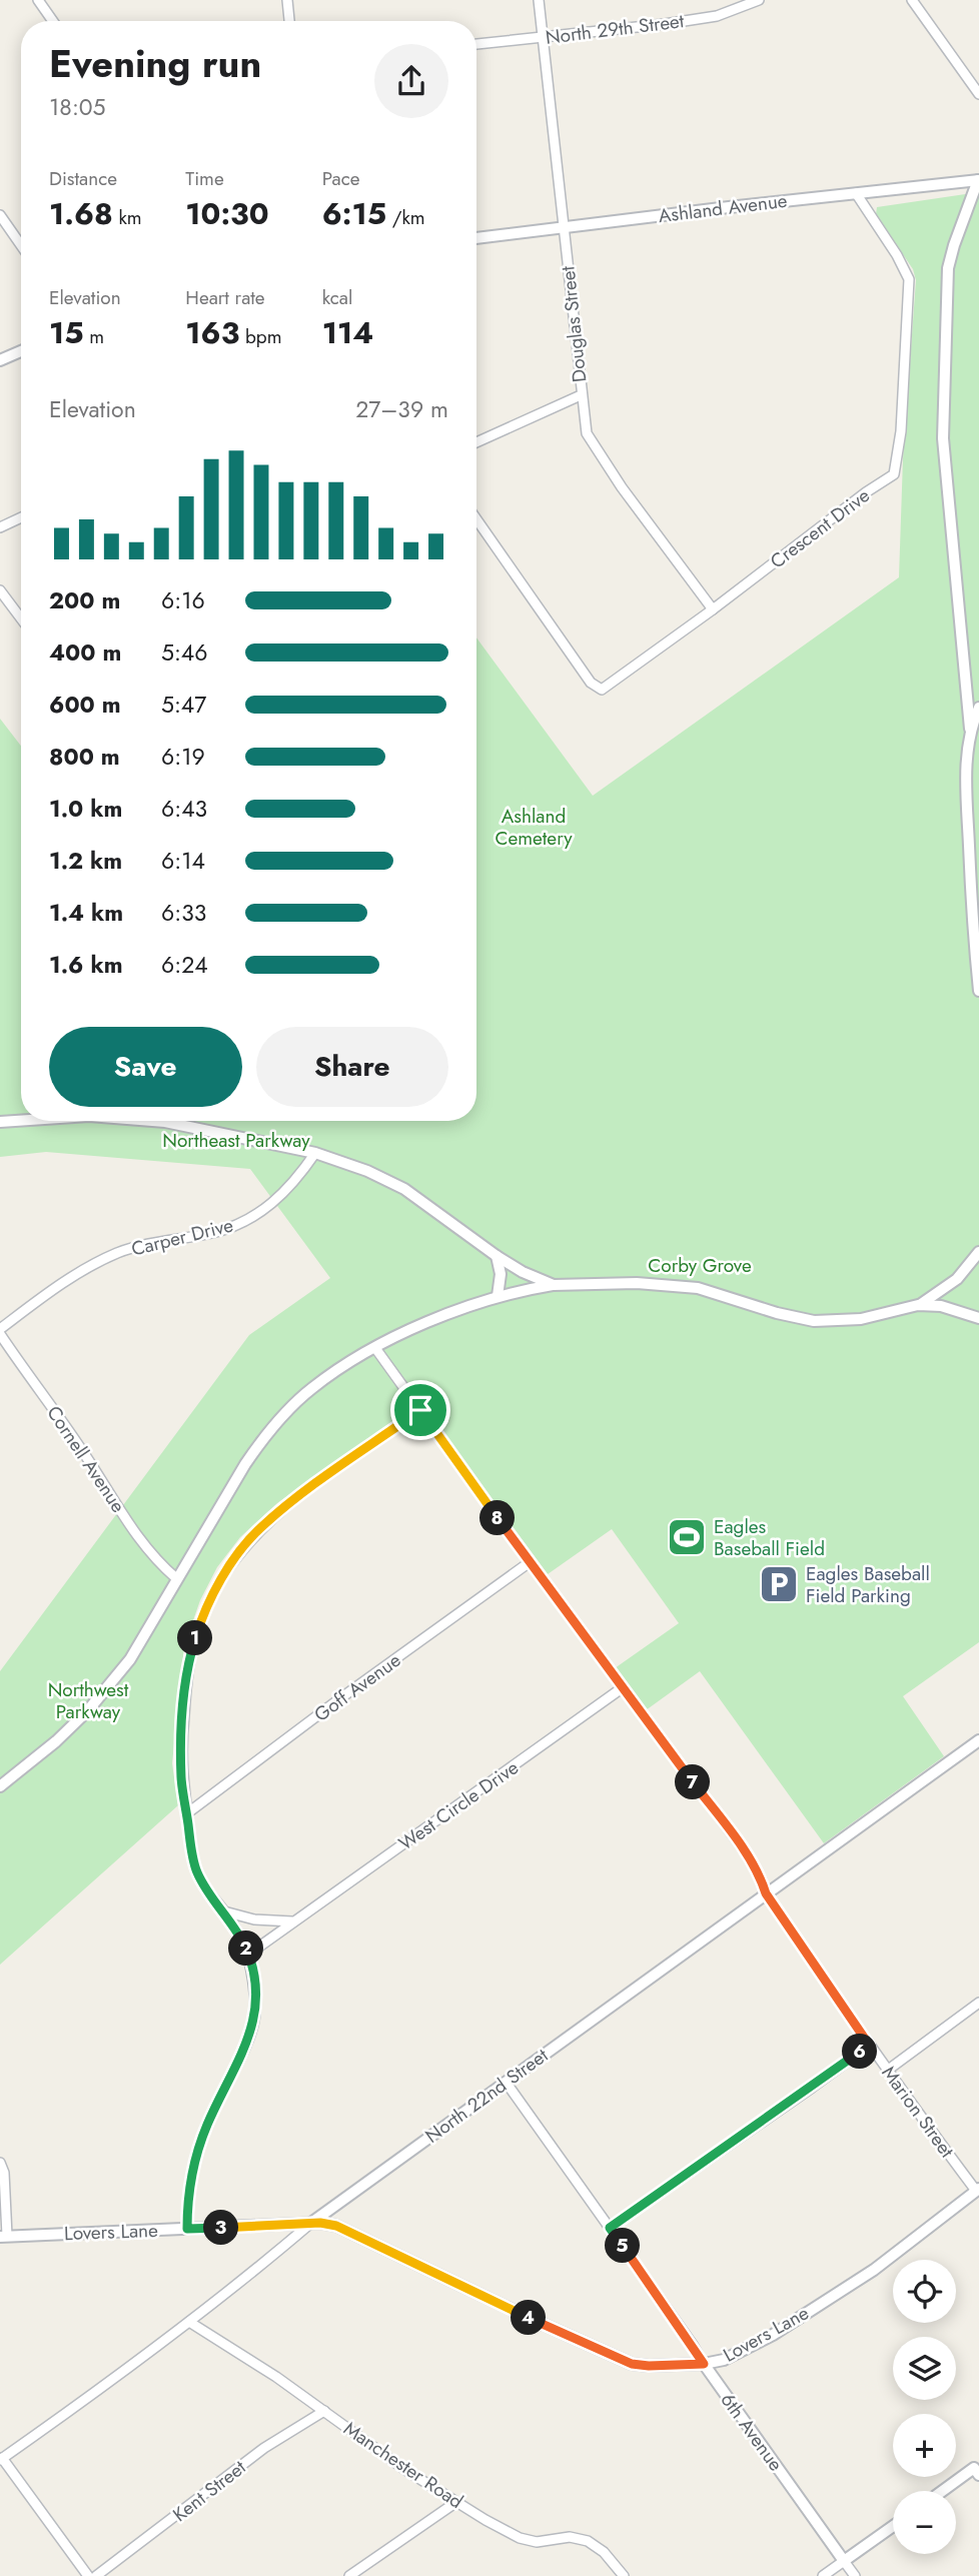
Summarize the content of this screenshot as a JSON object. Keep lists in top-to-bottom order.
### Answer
{
  "streets": {
    "street": [
      "North 29th Street",
      "Ashland Avenue",
      "Douglas Street",
      "Crescent Drive",
      "Carper Drive",
      "Cornell Avenue",
      "Goff Avenue",
      "West Circle Drive",
      "North 22nd Street",
      "Marion Street",
      "Lovers Lane",
      "6th Avenue",
      "Manchester Road",
      "Kent Street"
    ]
  },
  "crossings": [
    ["North 29th Street", "Douglas Street"],
    ["Ashland Avenue", "Douglas Street"],
    ["Ashland Avenue", "Crescent Drive"],
    ["Douglas Street", "Crescent Drive"],
    ["Goff Avenue", "Marion Street"],
    ["West Circle Drive", "Marion Street"],
    ["North 22nd Street", "Marion Street"],
    ["North 22nd Street", "Lovers Lane"],
    ["North 22nd Street", "6th Avenue"],
    ["North 22nd Street", "Manchester Road"],
    ["Marion Street", "Lovers Lane"],
    ["Lovers Lane", "6th Avenue"],
    ["Manchester Road", "Kent Street"]
  ],
  "parks": [
    "Ashland Cemetery",
    "Northeast Parkway",
    "Corby Grove",
    "Northwest Parkway"
  ],
  "places": {
    "sports": ["Eagles Baseball Field"],
    "parking": ["Eagles Baseball Field Parking"]
  },
  "page": {
    "heading": ["Evening run", "18:05"],
    "stats": [
      ["Distance", "1.68 km"],
      ["Time", "10:30"],
      ["Pace", "6:15 /km"],
      ["Elevation", "15 m"],
      ["Heart rate", "163 bpm"],
      ["kcal", "114"]
    ],
    "chart": ["Elevation", "27–39 m"],
    "list": [
      {
        "name": "200 m",
        "note": "6:16"
      },
      {
        "name": "400 m",
        "note": "5:46"
      },
      {
        "name": "600 m",
        "note": "5:47"
      },
      {
        "name": "800 m",
        "note": "6:19"
      },
      {
        "name": "1.0 km",
        "note": "6:43"
      },
      {
        "name": "1.2 km",
        "note": "6:14"
      },
      {
        "name": "1.4 km",
        "note": "6:33"
      },
      {
        "name": "1.6 km",
        "note": "6:24"
      }
    ],
    "buttons": ["Save", "Share"],
    "pins": [
      "8",
      "1",
      "7",
      "2",
      "6",
      "3",
      "5",
      "4"
    ],
    "map_buttons": ["+", "−"]
  }
}
